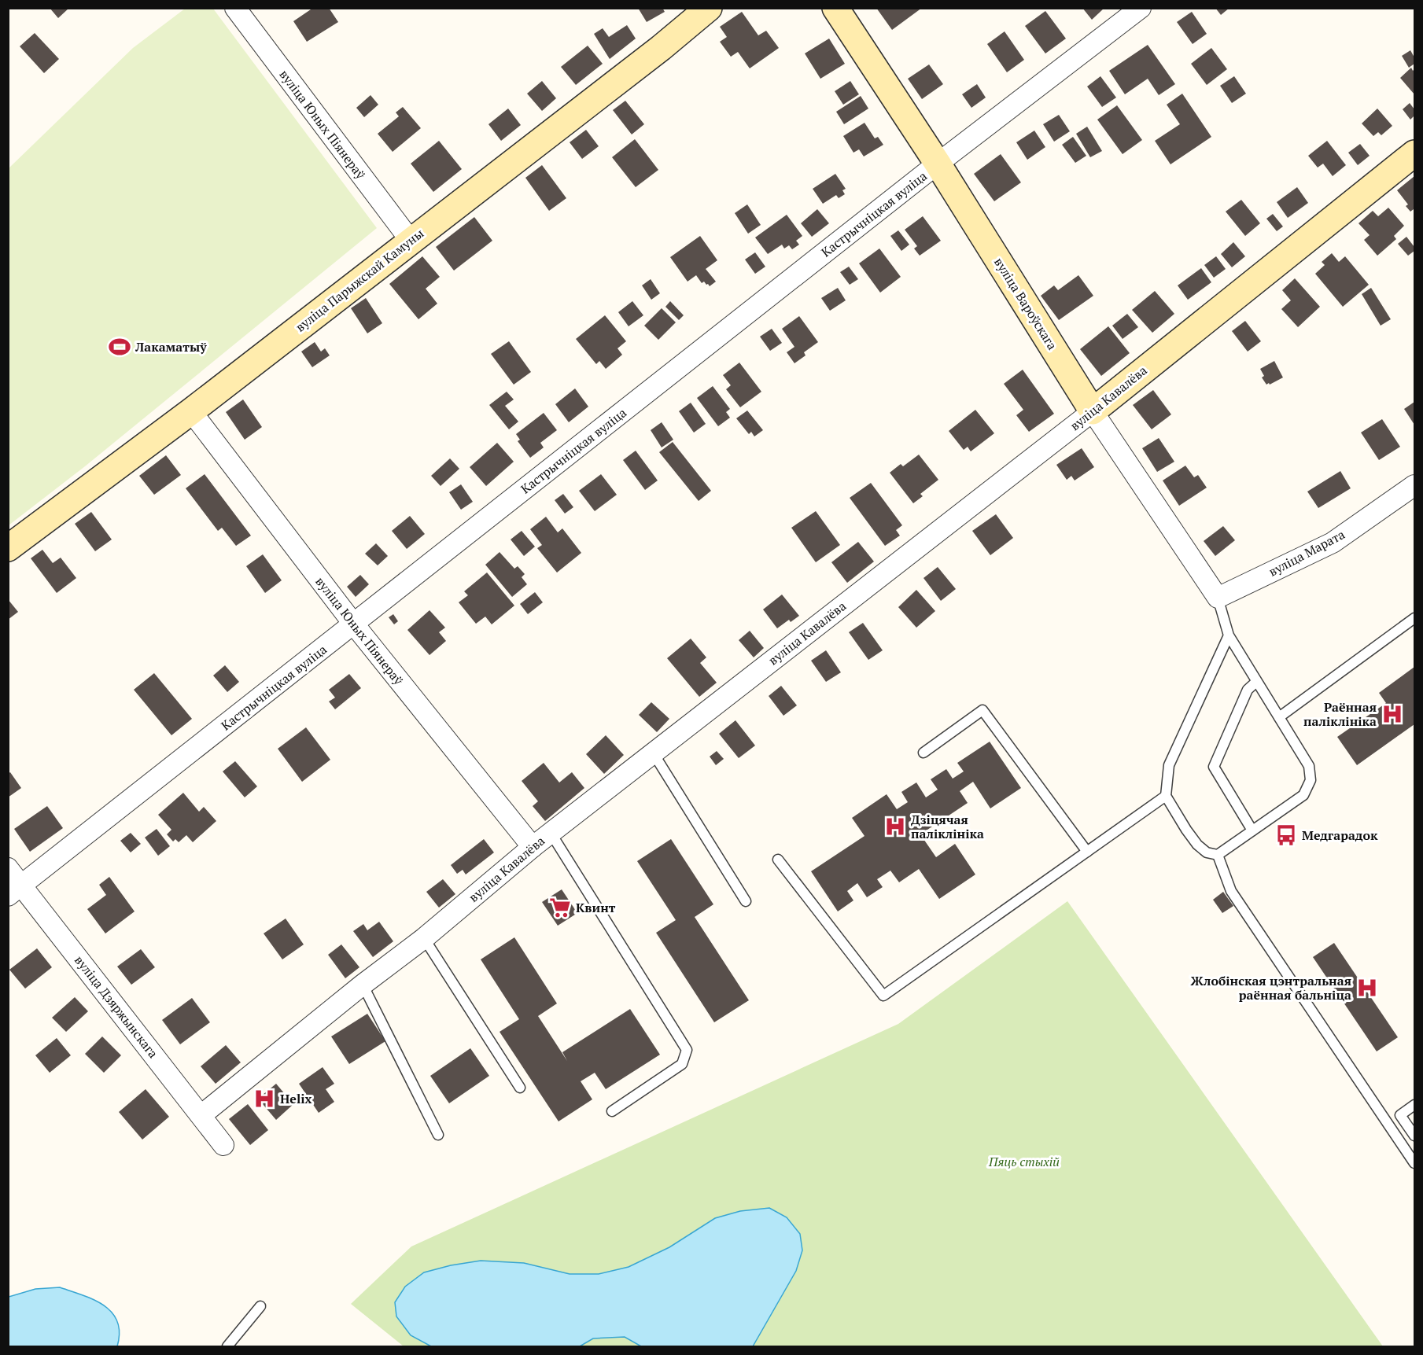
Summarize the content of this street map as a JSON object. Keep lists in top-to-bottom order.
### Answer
{
  "streets": {
    "street": [
      "вуліца Юных Піянераў",
      "Кастрычніцкая вуліца",
      "вуліца Парыжскай Камуны",
      "вуліца Вароўскага",
      "вуліца Кавалёва",
      "вуліца Марата",
      "вуліца Дзяржынскага"
    ]
  },
  "crossings": [
    ["вуліца Юных Піянераў", "Кастрычніцкая вуліца"],
    ["вуліца Юных Піянераў", "вуліца Парыжскай Камуны"],
    ["вуліца Юных Піянераў", "вуліца Кавалёва"],
    ["Кастрычніцкая вуліца", "вуліца Вароўскага"],
    ["Кастрычніцкая вуліца", "вуліца Дзяржынскага"],
    ["вуліца Вароўскага", "вуліца Кавалёва"],
    ["вуліца Вароўскага", "вуліца Марата"],
    ["вуліца Кавалёва", "вуліца Дзяржынскага"]
  ],
  "parks": ["Пяць стыхій"],
  "places": {
    "sports": ["Лакаматыў"],
    "hospital": [
      "Раённая паліклініка",
      "Дзіцячая паліклініка",
      "Жлобінская цэнтральная раённая бальніца",
      "Helix"
    ],
    "bus stop": ["Медгарадок"],
    "supermarket": ["Квинт"]
  }
}
